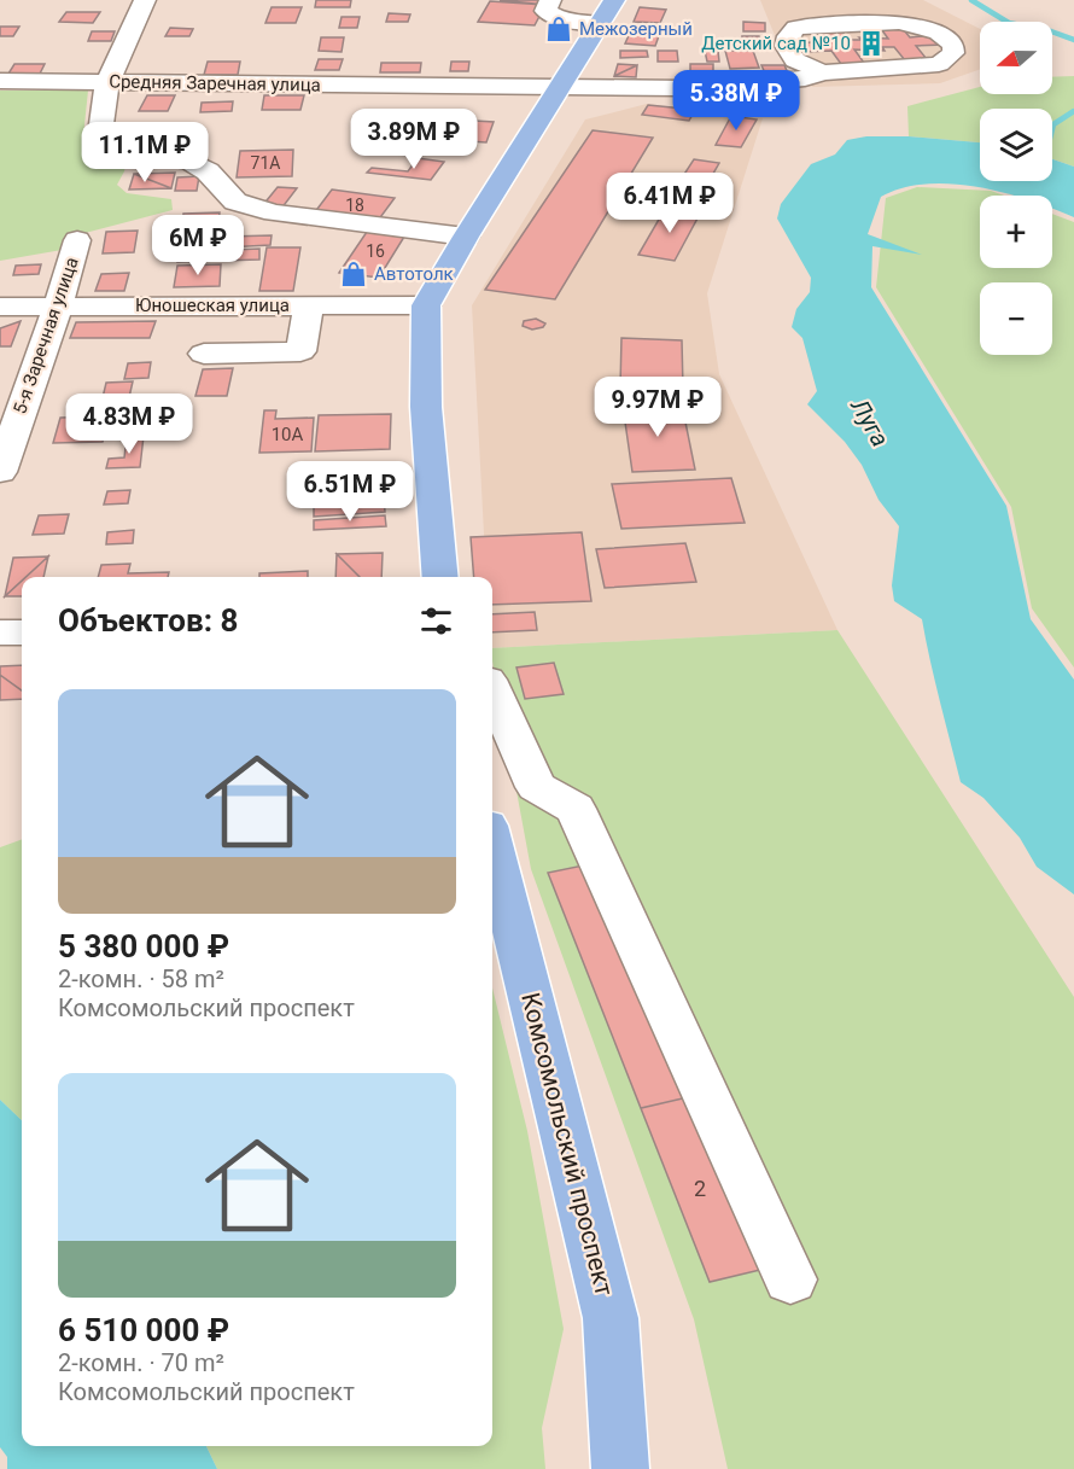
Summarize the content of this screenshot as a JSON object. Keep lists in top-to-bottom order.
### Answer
{
  "streets": {
    "main road": ["Комсомольский проспект"],
    "street": ["Средняя Заречная улица", "Юношеская улица", "5-я Заречная улица"]
  },
  "crossings": [
    ["Юношеская улица", "5-я Заречная улица"]
  ],
  "water": ["Луга"],
  "places": {
    "shop": ["Межозерный", "Автотолк"],
    "building": ["Детский сад №10"]
  },
  "house_numbers": [
    "71А",
    "18",
    "16",
    "10А",
    "2"
  ],
  "north": "left",
  "page": {
    "map_buttons": ["+", "−"],
    "price": [
      "5.38M ₽",
      "3.89M ₽",
      "11.1M ₽",
      "6.41M ₽",
      "6M ₽",
      "9.97M ₽",
      "4.83M ₽",
      "6.51M ₽"
    ],
    "heading": "Объектов: 8",
    "list": [
      {
        "name": "5 380 000 ₽",
        "note": "2-комн. · 58 m² · Комсомольский проспект"
      },
      {
        "name": "6 510 000 ₽",
        "note": "2-комн. · 70 m² · Комсомольский проспект"
      }
    ]
  }
}
